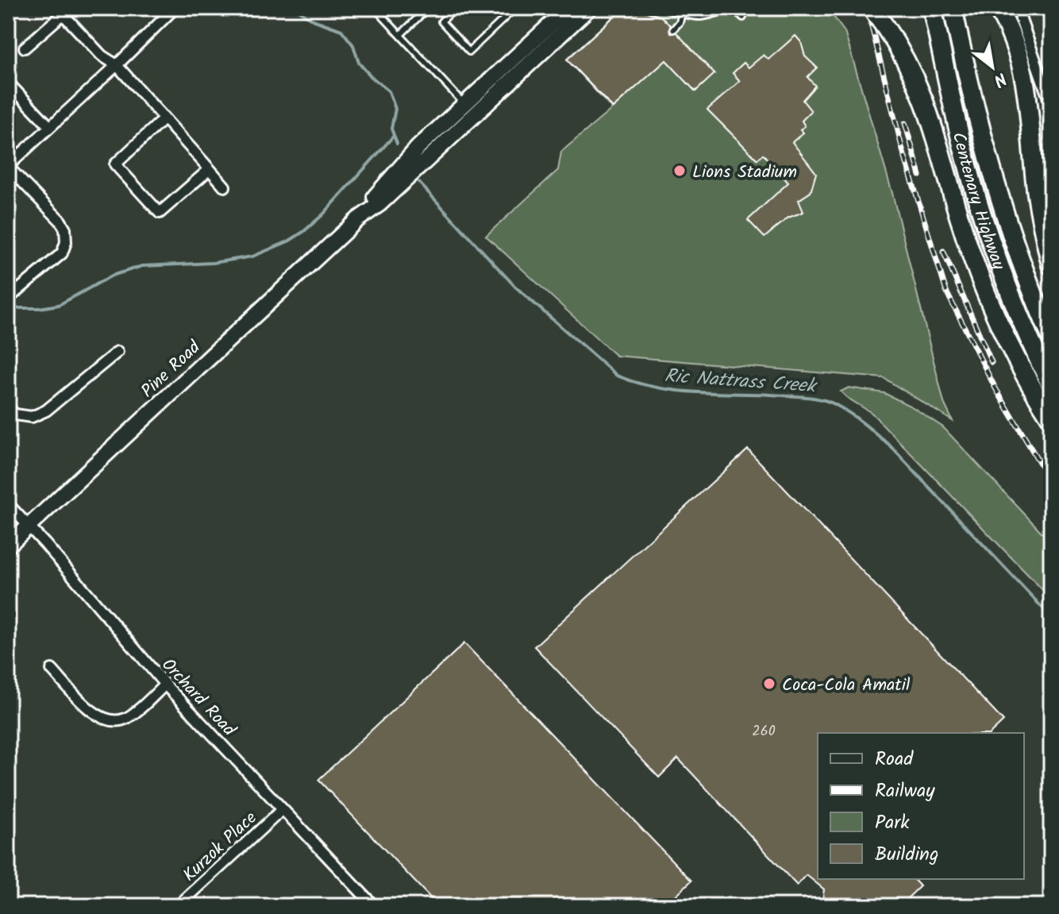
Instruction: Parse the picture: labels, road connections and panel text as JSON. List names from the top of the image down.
{
  "streets": {
    "highway": ["Centenary Highway"],
    "street": ["Pine Road", "Orchard Road", "Kurzok Place"]
  },
  "crossings": [
    ["Pine Road", "Orchard Road"],
    ["Orchard Road", "Kurzok Place"]
  ],
  "water": ["Ric Nattrass Creek"],
  "places": ["Lions Stadium", "Coca-Cola Amatil"],
  "house_numbers": ["260"],
  "legend": [
    "Road",
    "Railway",
    "Park",
    "Building"
  ],
  "north": "bottom right"
}
